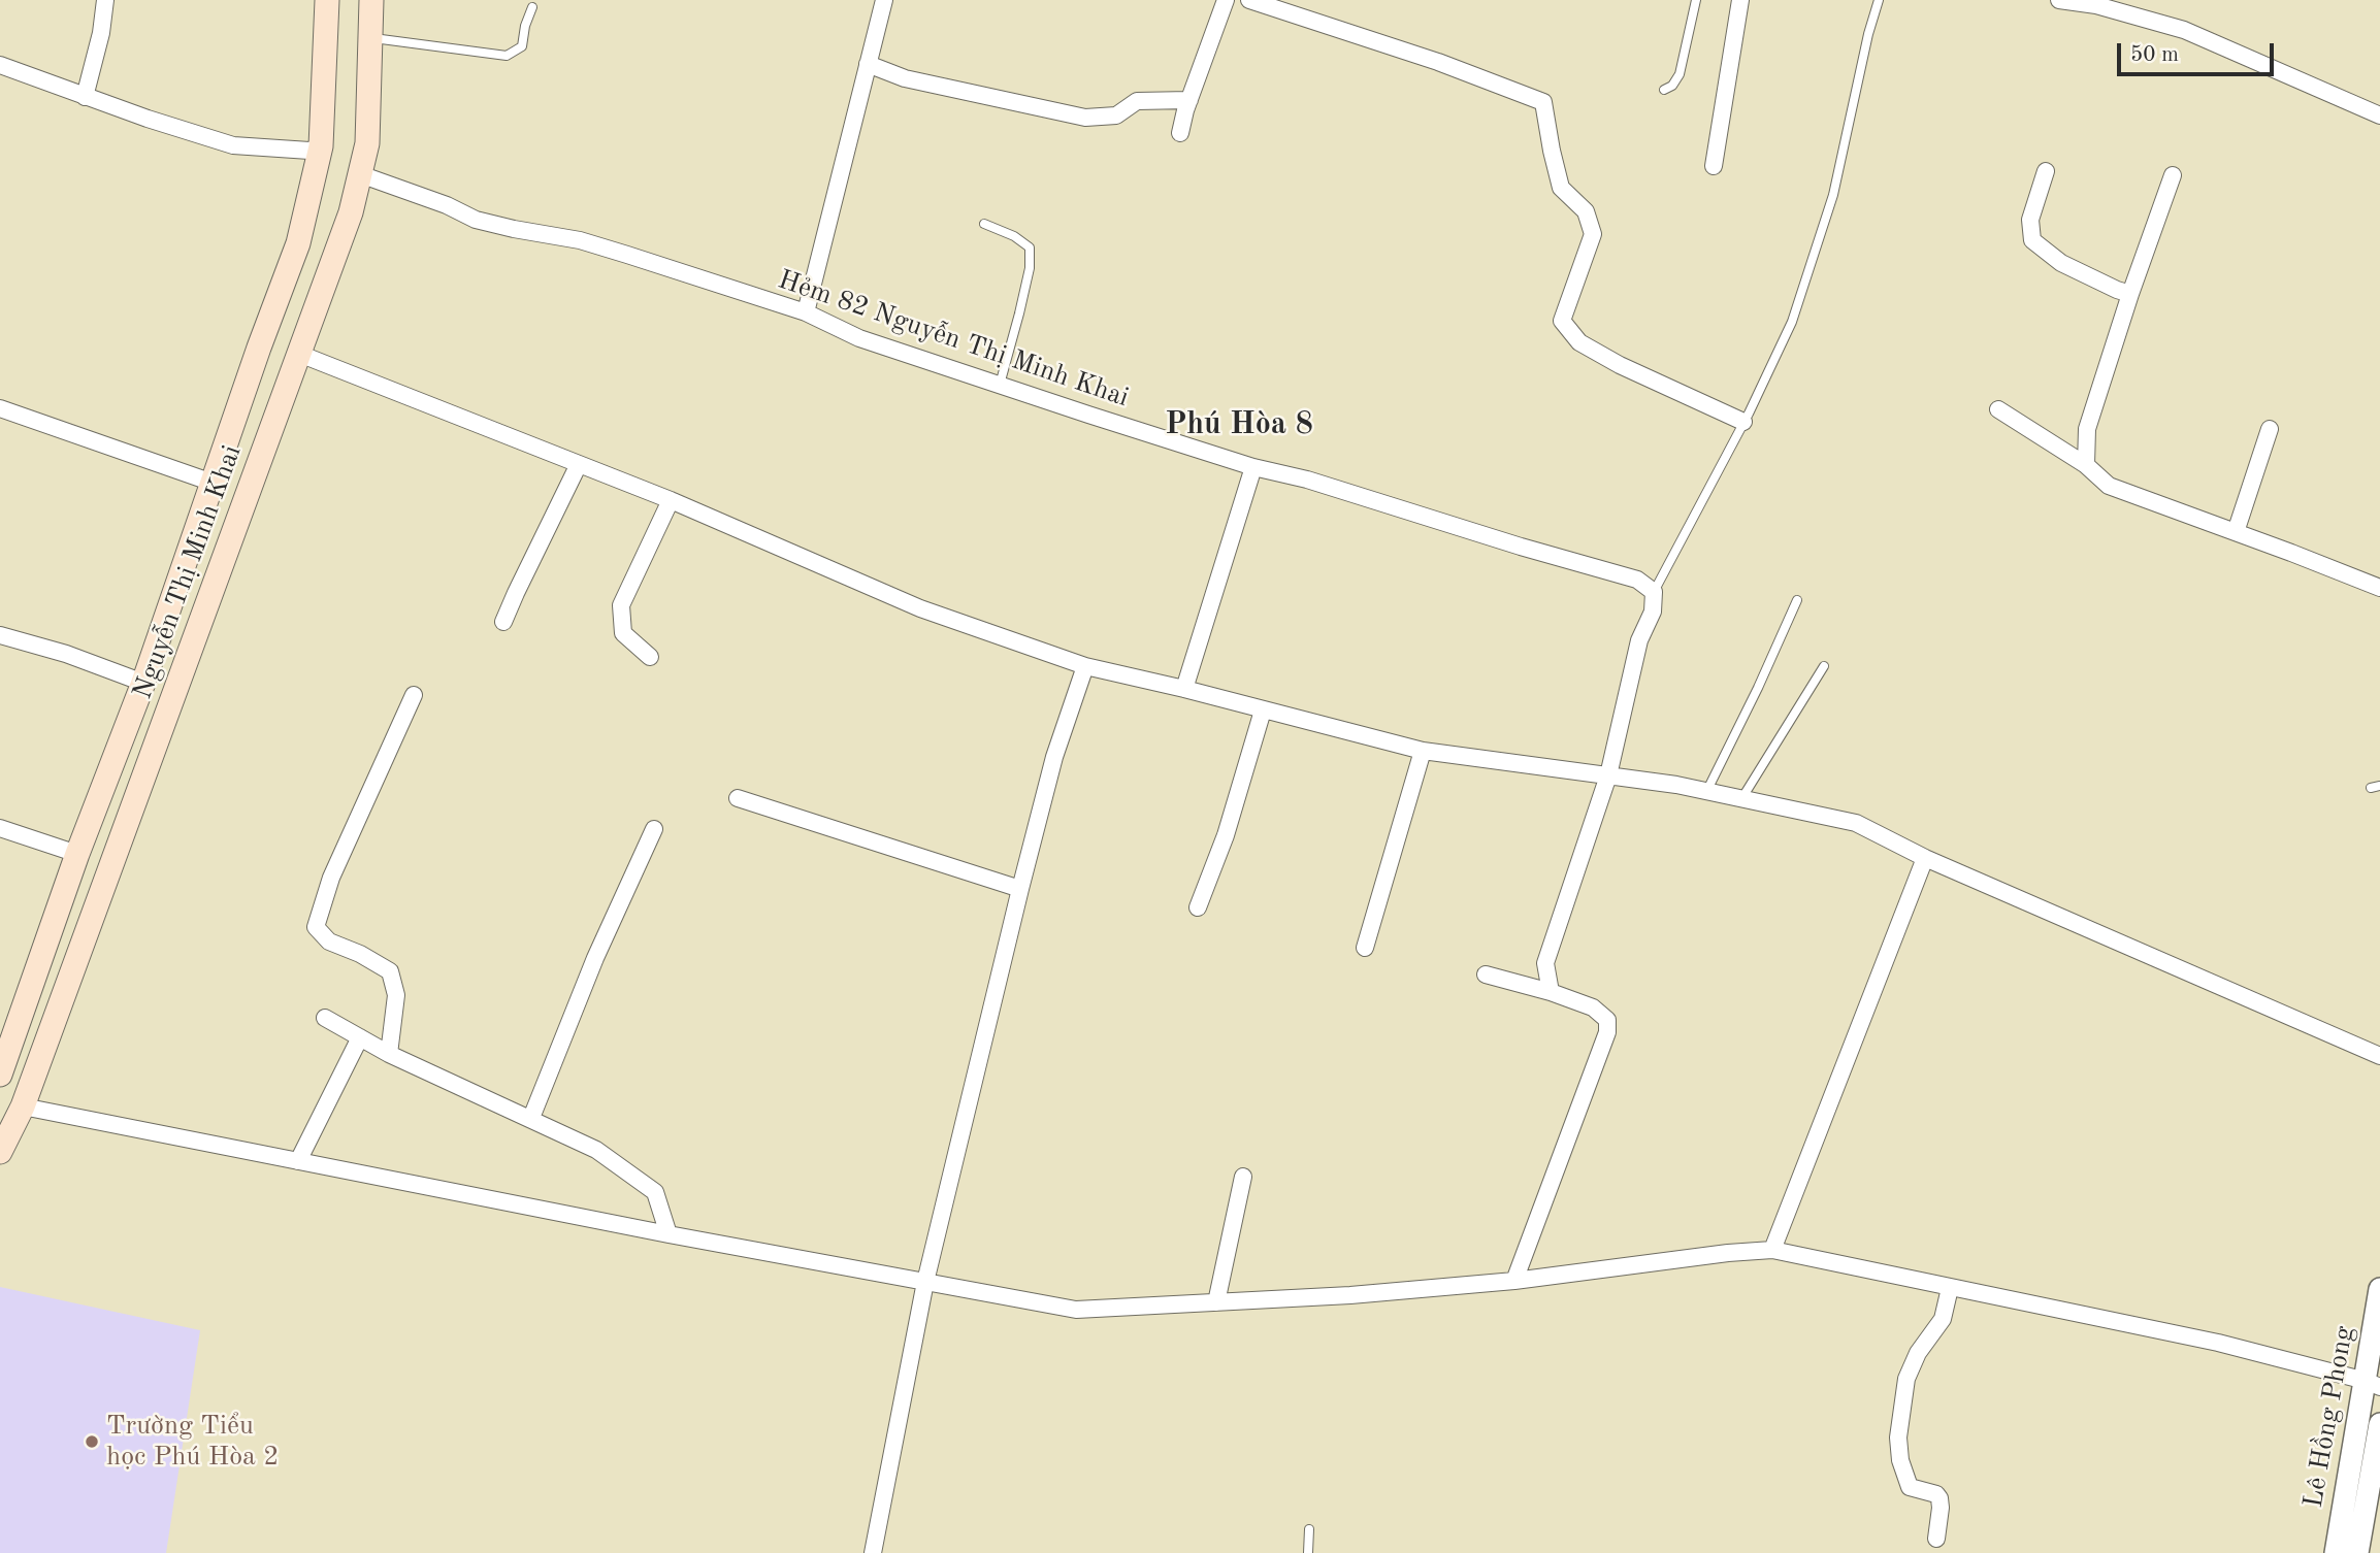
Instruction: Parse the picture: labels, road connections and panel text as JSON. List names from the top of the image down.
{
  "streets": {
    "main road": ["Nguyễn Thị Minh Khai"],
    "street": ["Hẻm 82 Nguyễn Thị Minh Khai", "Lê Hồng Phong"]
  },
  "crossings": [
    ["Hẻm 82 Nguyễn Thị Minh Khai", "Nguyễn Thị Minh Khai"]
  ],
  "districts": ["Phú Hòa 8"],
  "places": ["Trường Tiểu học Phú Hòa 2"],
  "scale_bar": "50 m"
}
